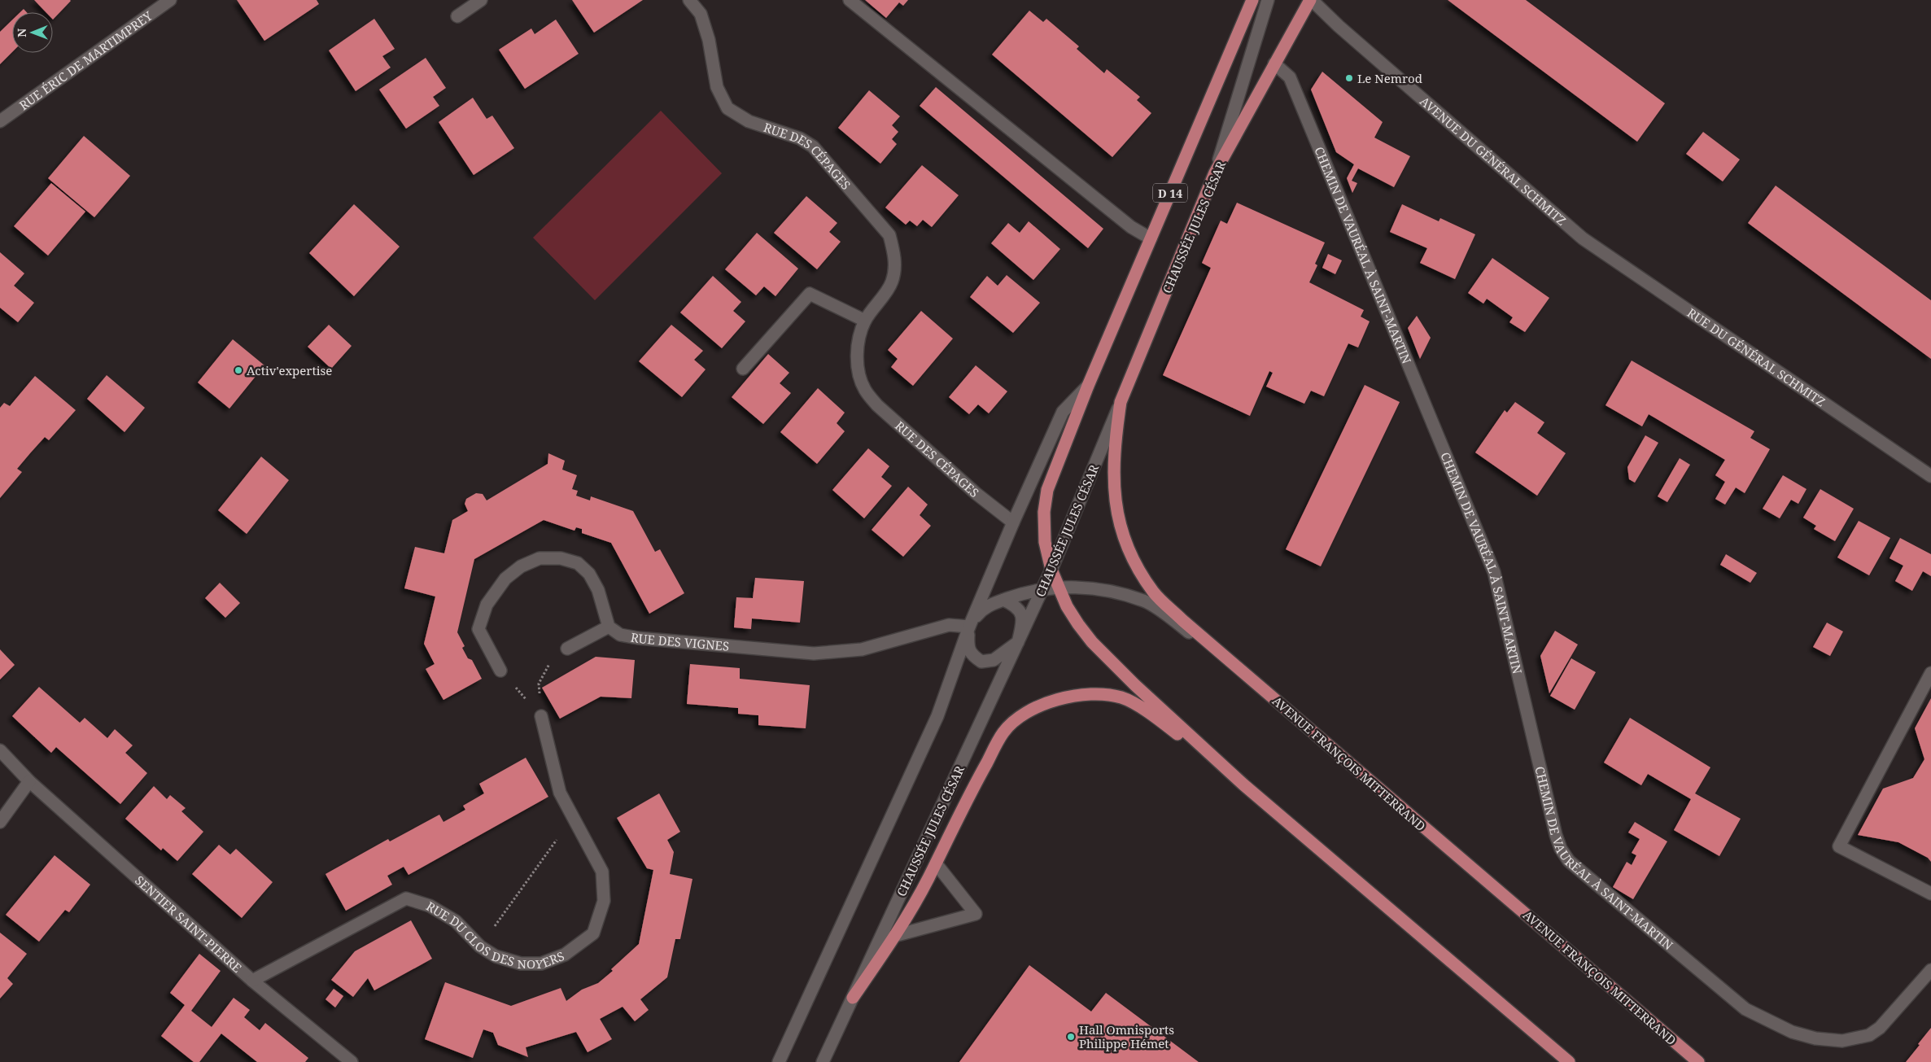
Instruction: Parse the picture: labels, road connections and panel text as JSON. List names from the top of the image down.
{
  "streets": {
    "main road": ["D 14", "CHAUSSÉE JULES CÉSAR", "AVENUE FRANÇOIS MITTERRAND"],
    "street": [
      "RUE ÉRIC DE MARTIMPREY",
      "RUE DES CÉPAGES",
      "AVENUE DU GÉNÉRAL SCHMITZ",
      "CHEMIN DE VAURÉAL À SAINT-MARTIN",
      "RUE DU GÉNÉRAL SCHMITZ",
      "RUE DES VIGNES",
      "SENTIER SAINT-PIERRE",
      "RUE DU CLOS DES NOYERS"
    ]
  },
  "crossings": [
    ["RUE DES CÉPAGES", "D 14"],
    ["AVENUE DU GÉNÉRAL SCHMITZ", "CHAUSSÉE JULES CÉSAR"],
    ["AVENUE DU GÉNÉRAL SCHMITZ", "RUE DU GÉNÉRAL SCHMITZ"],
    ["D 14", "CHAUSSÉE JULES CÉSAR"],
    ["D 14", "RUE DES VIGNES"],
    ["CHAUSSÉE JULES CÉSAR", "CHEMIN DE VAURÉAL À SAINT-MARTIN"],
    ["CHAUSSÉE JULES CÉSAR", "RUE DES VIGNES"],
    ["CHAUSSÉE JULES CÉSAR", "AVENUE FRANÇOIS MITTERRAND"],
    ["SENTIER SAINT-PIERRE", "RUE DU CLOS DES NOYERS"]
  ],
  "places": ["Le Nemrod", "Activ'expertise", "Hall Omnisports Philippe Hémet"],
  "north": "left"
}
